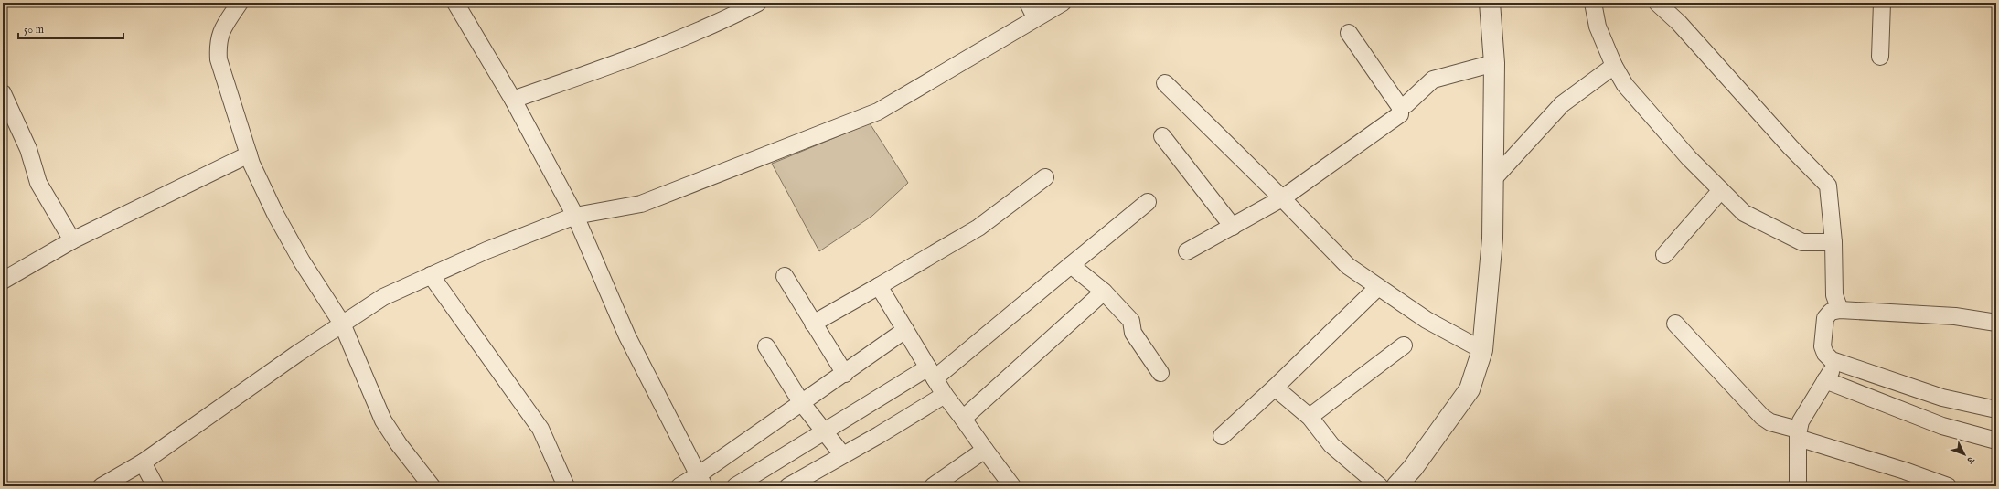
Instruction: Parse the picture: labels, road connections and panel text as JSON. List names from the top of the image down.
{
  "scale_bar": "50 m",
  "north": "bottom right"
}
